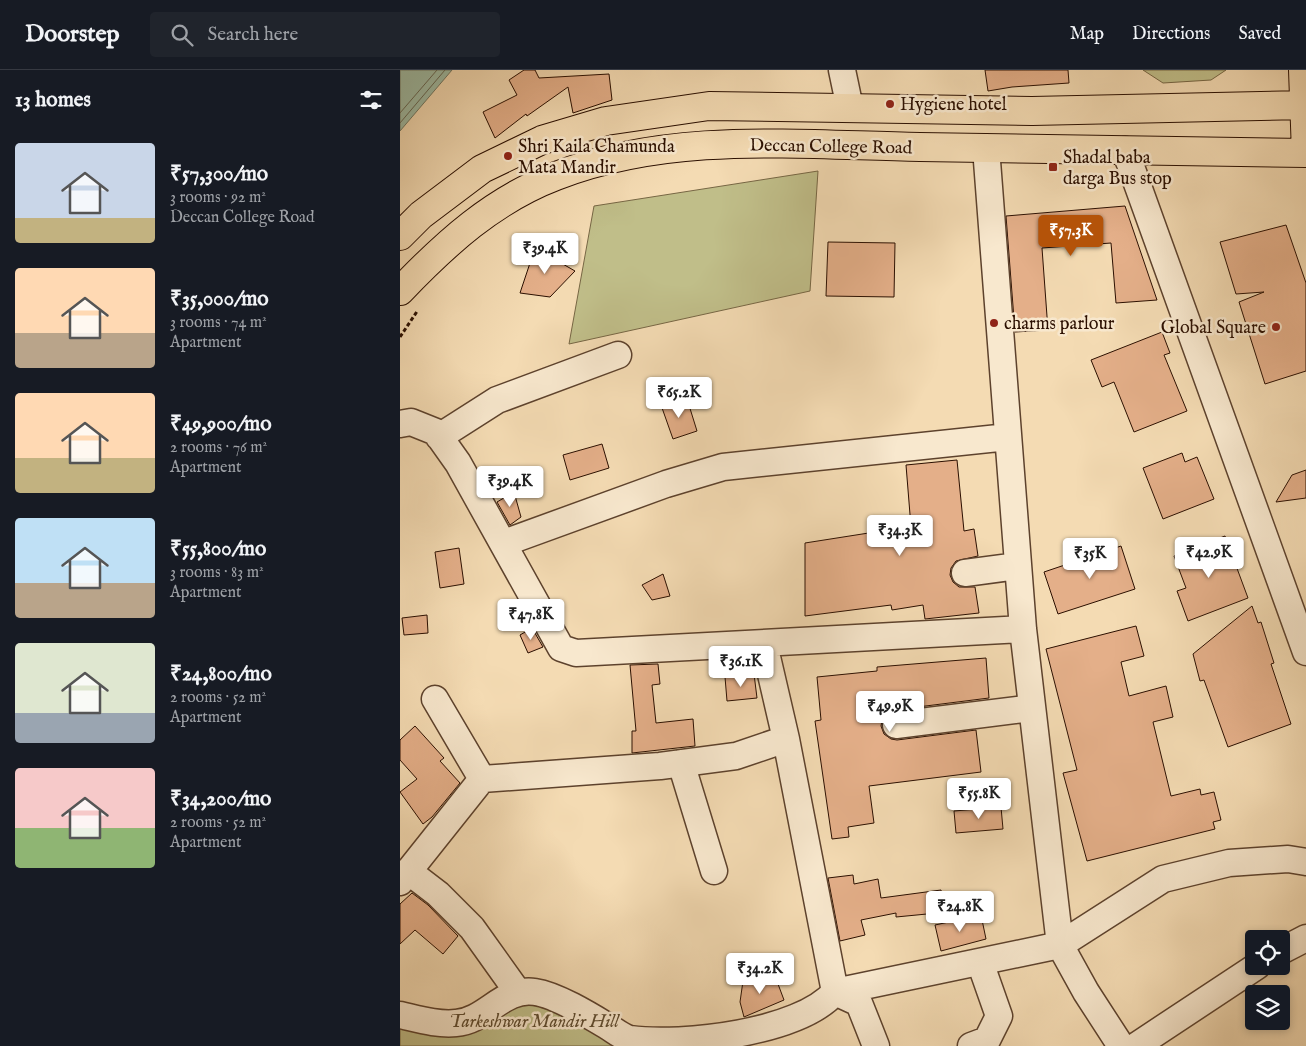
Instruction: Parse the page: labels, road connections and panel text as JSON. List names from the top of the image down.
{
  "streets": {
    "main road": ["Deccan College Road"]
  },
  "parks": ["Tarkeshwar Mandir Hill"],
  "places": {
    "other": [
      "Hygiene hotel",
      "Shri Kaila Chamunda Mata Mandir",
      "charms parlour",
      "Global Square"
    ],
    "transit": ["Shadal baba darga Bus stop"]
  },
  "page": {
    "header": "Doorstep",
    "search": "Search here",
    "nav": ["Map", "Directions", "Saved"],
    "heading": "13 homes",
    "list": [
      {
        "name": "₹57,300/mo",
        "note": "3 rooms · 92 m² · Deccan College Road"
      },
      {
        "name": "₹35,000/mo",
        "note": "3 rooms · 74 m² · Apartment"
      },
      {
        "name": "₹49,900/mo",
        "note": "2 rooms · 76 m² · Apartment"
      },
      {
        "name": "₹55,800/mo",
        "note": "3 rooms · 83 m² · Apartment"
      },
      {
        "name": "₹24,800/mo",
        "note": "2 rooms · 52 m² · Apartment"
      },
      {
        "name": "₹34,200/mo",
        "note": "2 rooms · 52 m² · Apartment"
      }
    ],
    "price": [
      "₹57.3K",
      "₹39.4K",
      "₹65.2K",
      "₹39.4K",
      "₹34.3K",
      "₹42.9K",
      "₹35K",
      "₹47.8K",
      "₹36.1K",
      "₹49.9K",
      "₹55.8K",
      "₹24.8K",
      "₹34.2K"
    ]
  }
}
